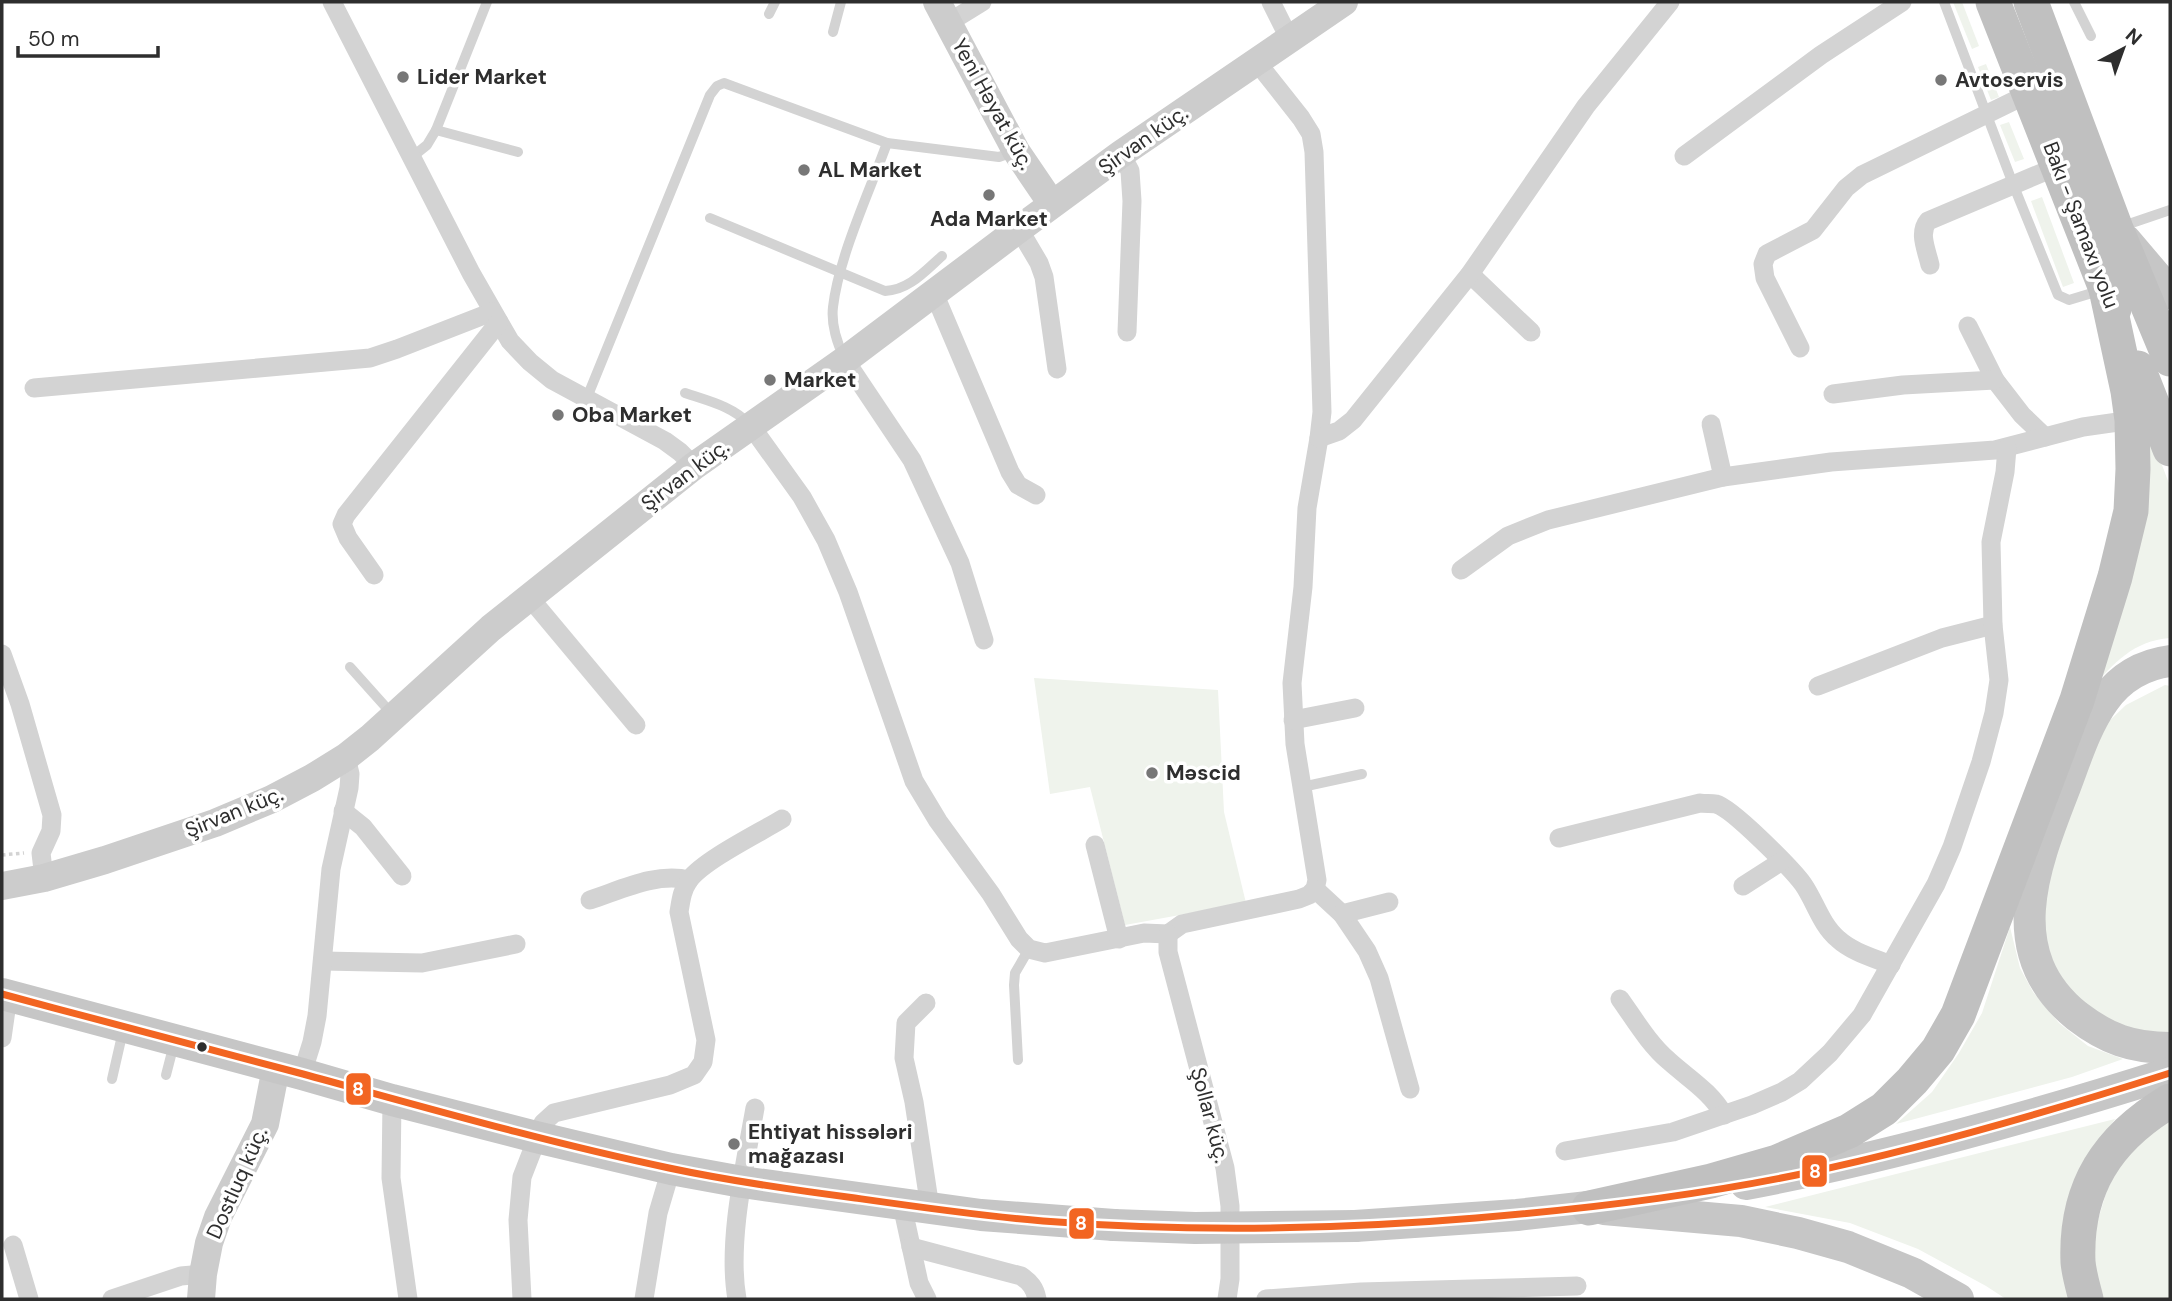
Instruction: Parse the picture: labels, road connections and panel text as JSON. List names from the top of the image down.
{
  "streets": {
    "highway": ["Bakı - Şamaxı yolu"],
    "street": [
      "Yeni Həyat küç.",
      "Şirvan küç.",
      "Şollar küç.",
      "Dostluq küç."
    ]
  },
  "crossings": [
    ["Yeni Həyat küç.", "Şirvan küç."]
  ],
  "places": [
    "Lider Market",
    "Avtoservis",
    "AL Market",
    "Ada Market",
    "Market",
    "Oba Market",
    "Məscid",
    "Ehtiyat hissələri mağazası"
  ],
  "lines": ["transit line 8"],
  "scale_bar": "50 m",
  "north": "top right"
}
